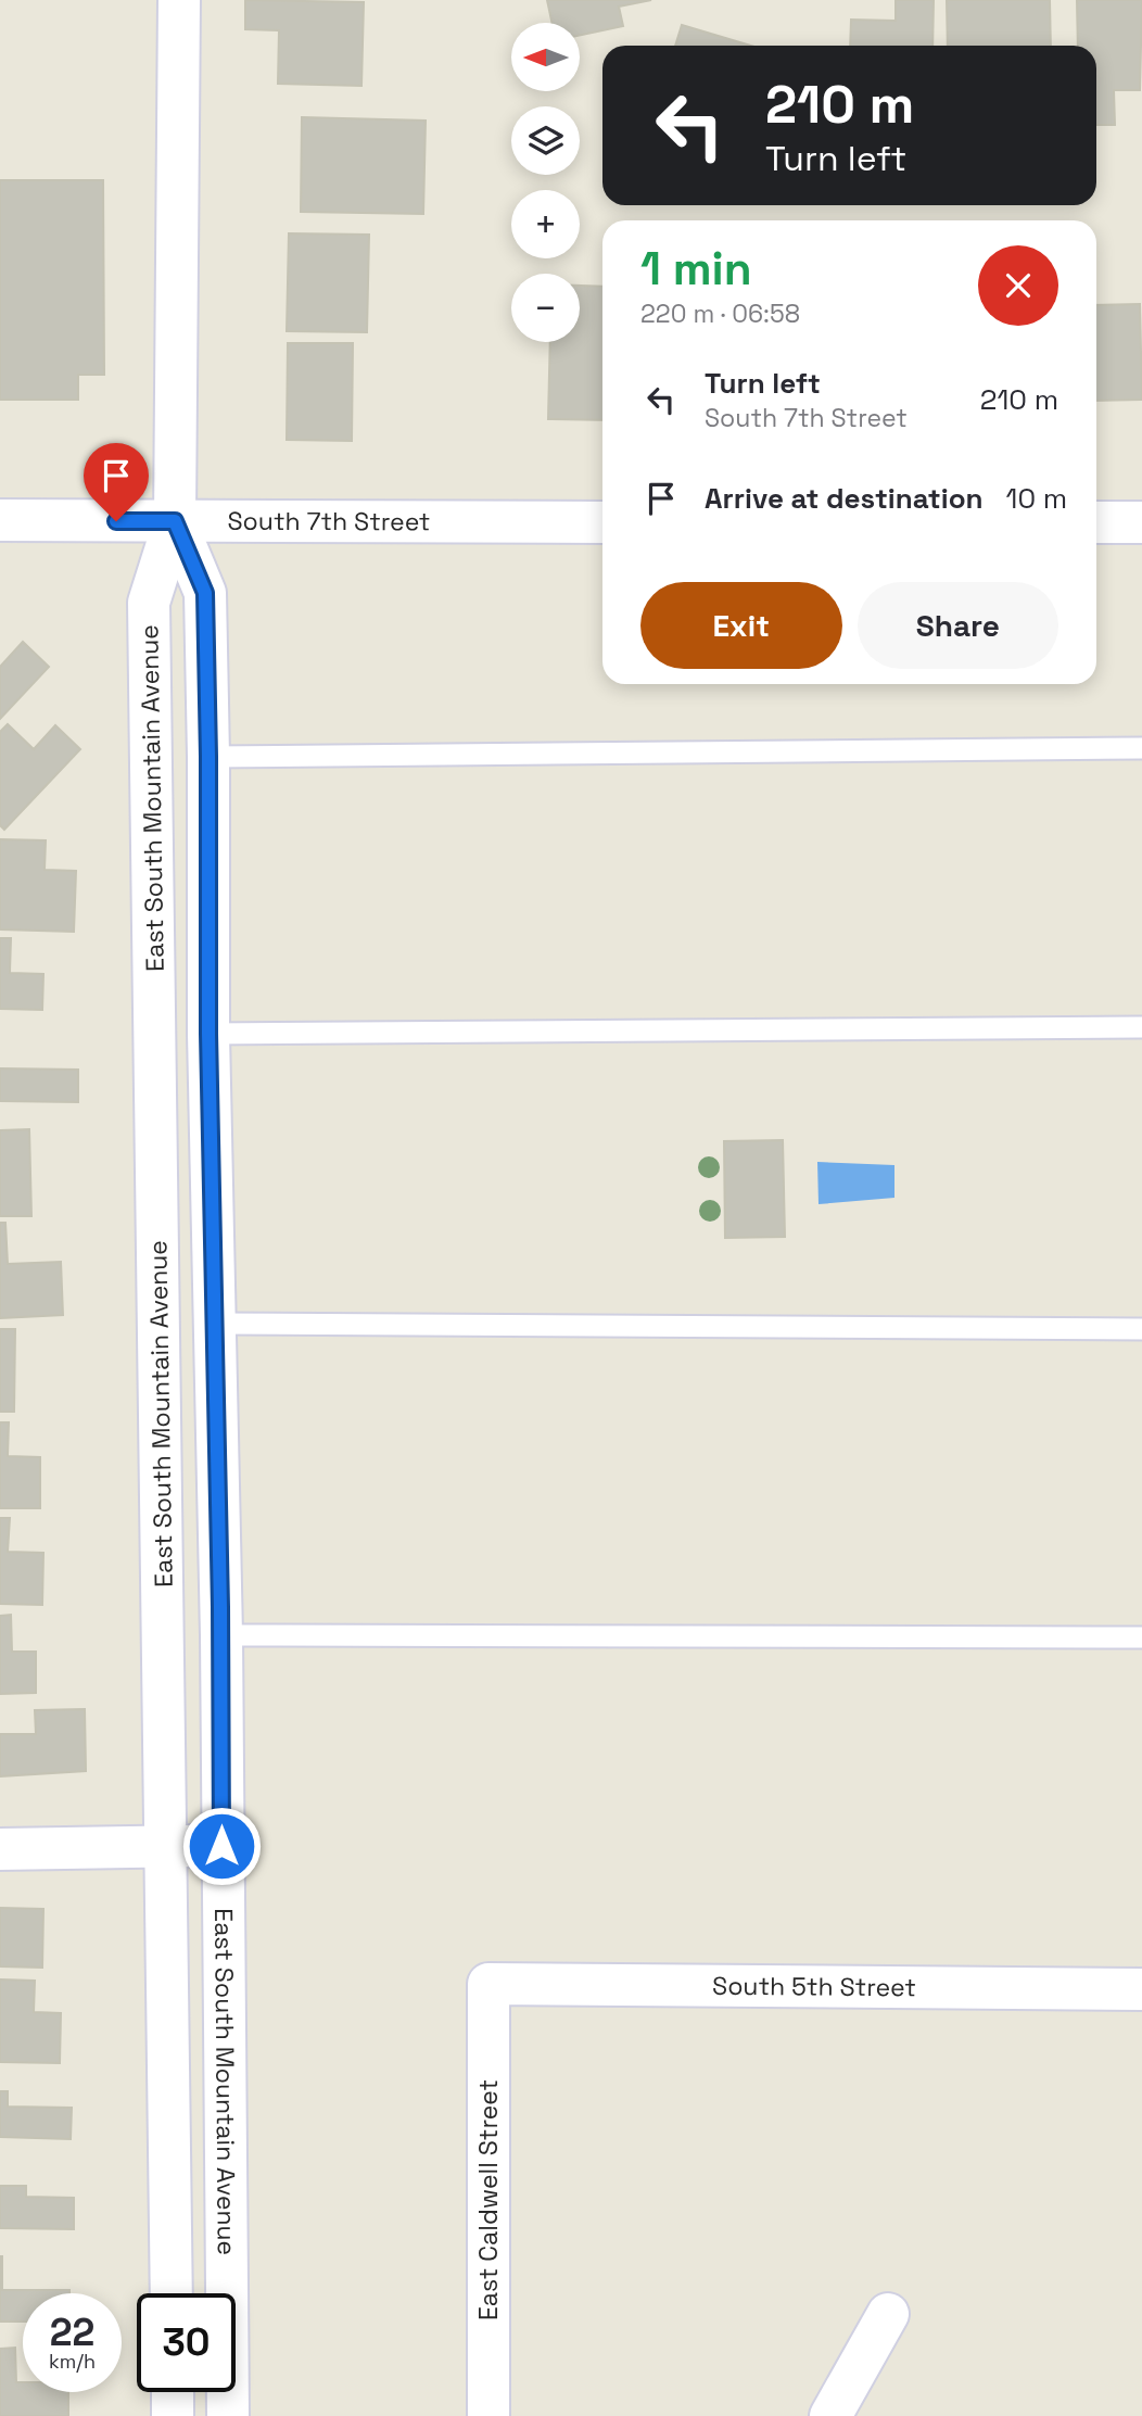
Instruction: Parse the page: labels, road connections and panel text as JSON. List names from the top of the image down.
{
  "streets": {
    "street": [
      "South 7th Street",
      "East South Mountain Avenue",
      "South 5th Street",
      "East Caldwell Street"
    ]
  },
  "crossings": [
    ["South 7th Street", "East South Mountain Avenue"],
    ["South 5th Street", "East Caldwell Street"]
  ],
  "north": "left",
  "page": {
    "map_buttons": ["+", "−"],
    "turn": ["210 m", "Turn left"],
    "heading": ["1 min", "220 m · 06:58"],
    "list": [
      {
        "name": "Turn left",
        "note": "South 7th Street",
        "value": "210 m"
      },
      {
        "name": "Arrive at destination",
        "value": "10 m"
      }
    ],
    "buttons": ["Exit", "Share"],
    "speed": "22 km/h",
    "limit": "30"
  }
}
